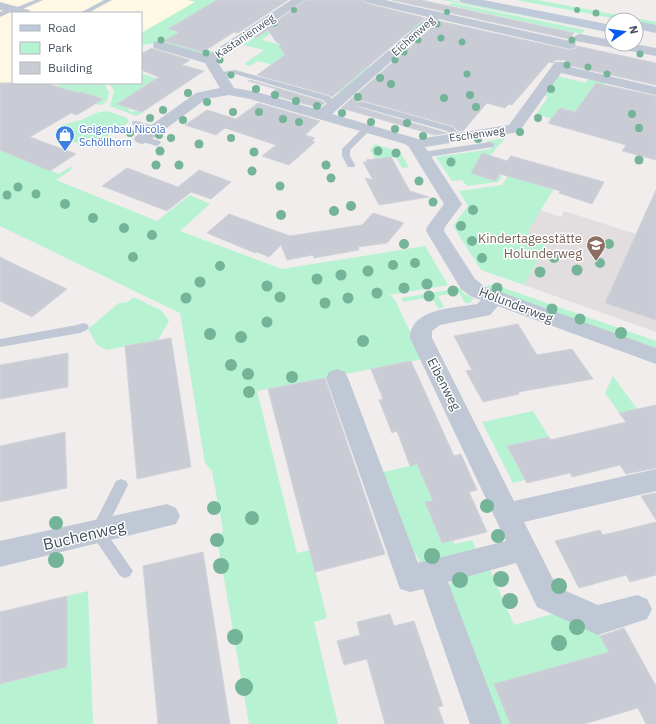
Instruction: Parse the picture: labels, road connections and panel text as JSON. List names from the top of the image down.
{
  "streets": {
    "street": [
      "Kastanienweg",
      "Eichenweg",
      "Eschenweg",
      "Holunderweg",
      "Eibenweg",
      "Buchenweg"
    ]
  },
  "crossings": [
    ["Eschenweg", "Holunderweg"],
    ["Holunderweg", "Eibenweg"]
  ],
  "places": {
    "shop": ["Geigenbau Nicola Schöllhorn"],
    "school or university": ["Kindertagesstätte Holunderweg"]
  },
  "legend": ["Road", "Park", "Building"],
  "north": "right"
}
